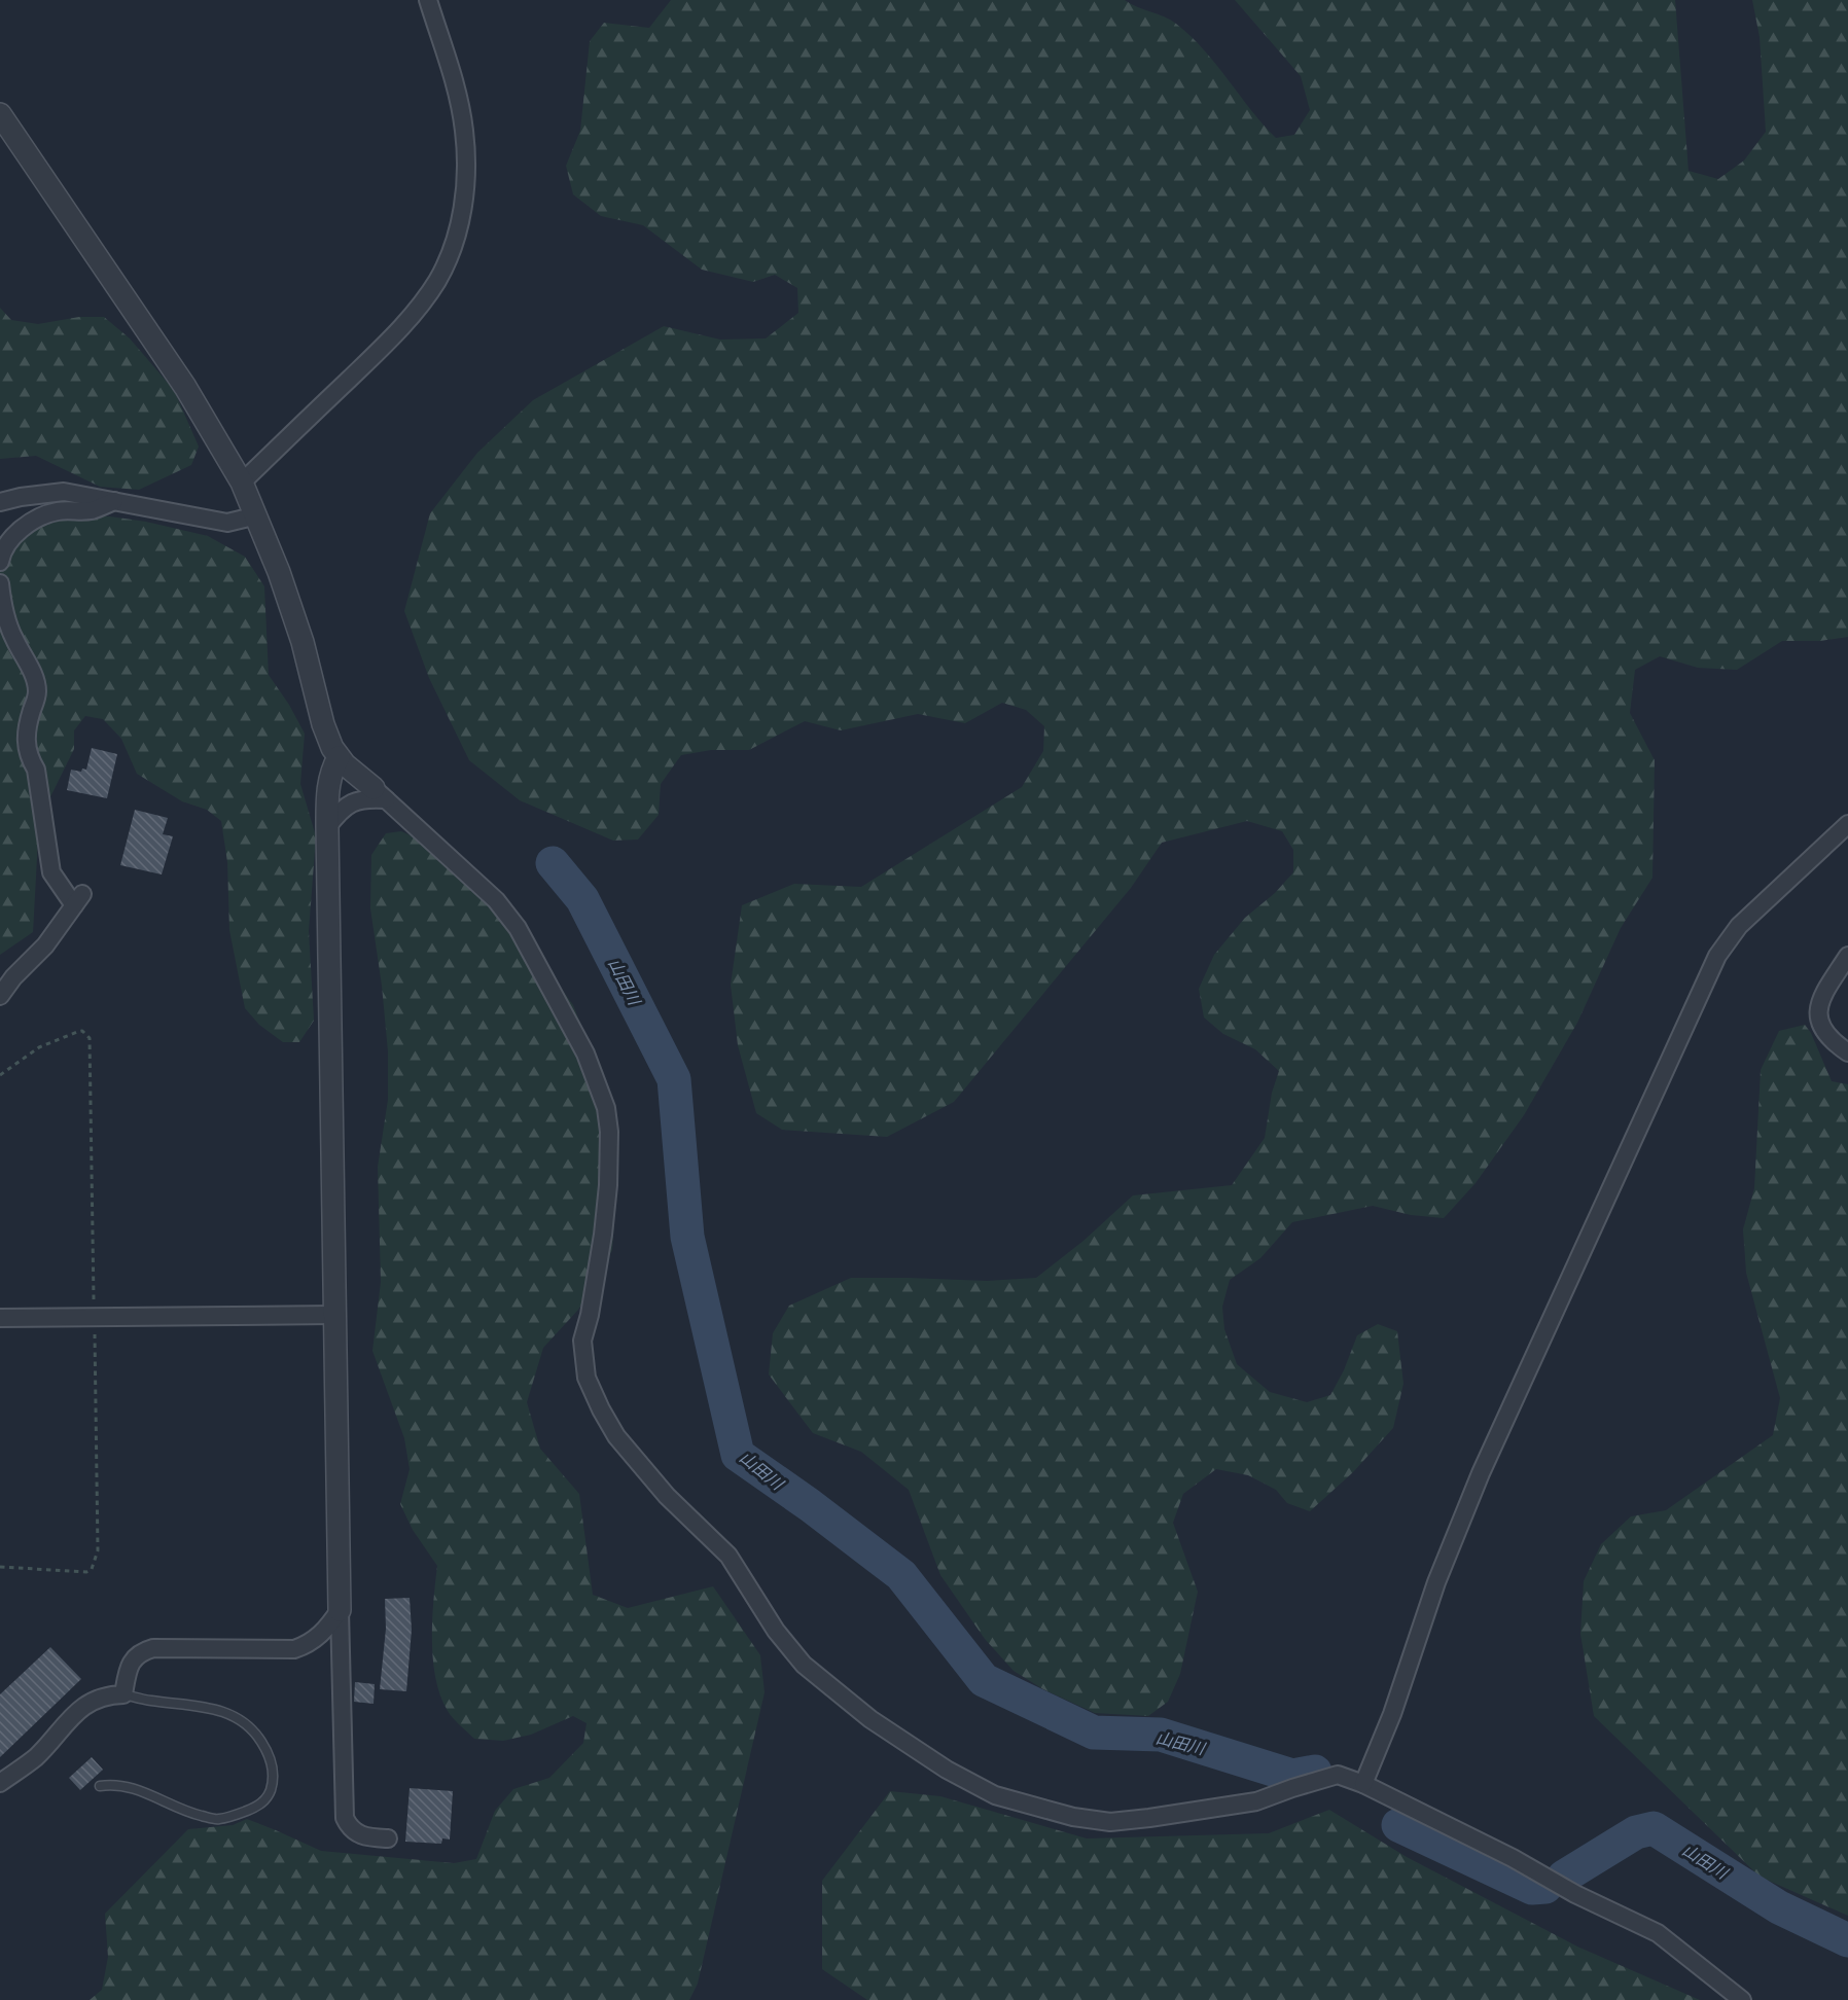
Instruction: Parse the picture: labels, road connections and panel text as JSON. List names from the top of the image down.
{
  "water": ["山田川"]
}
